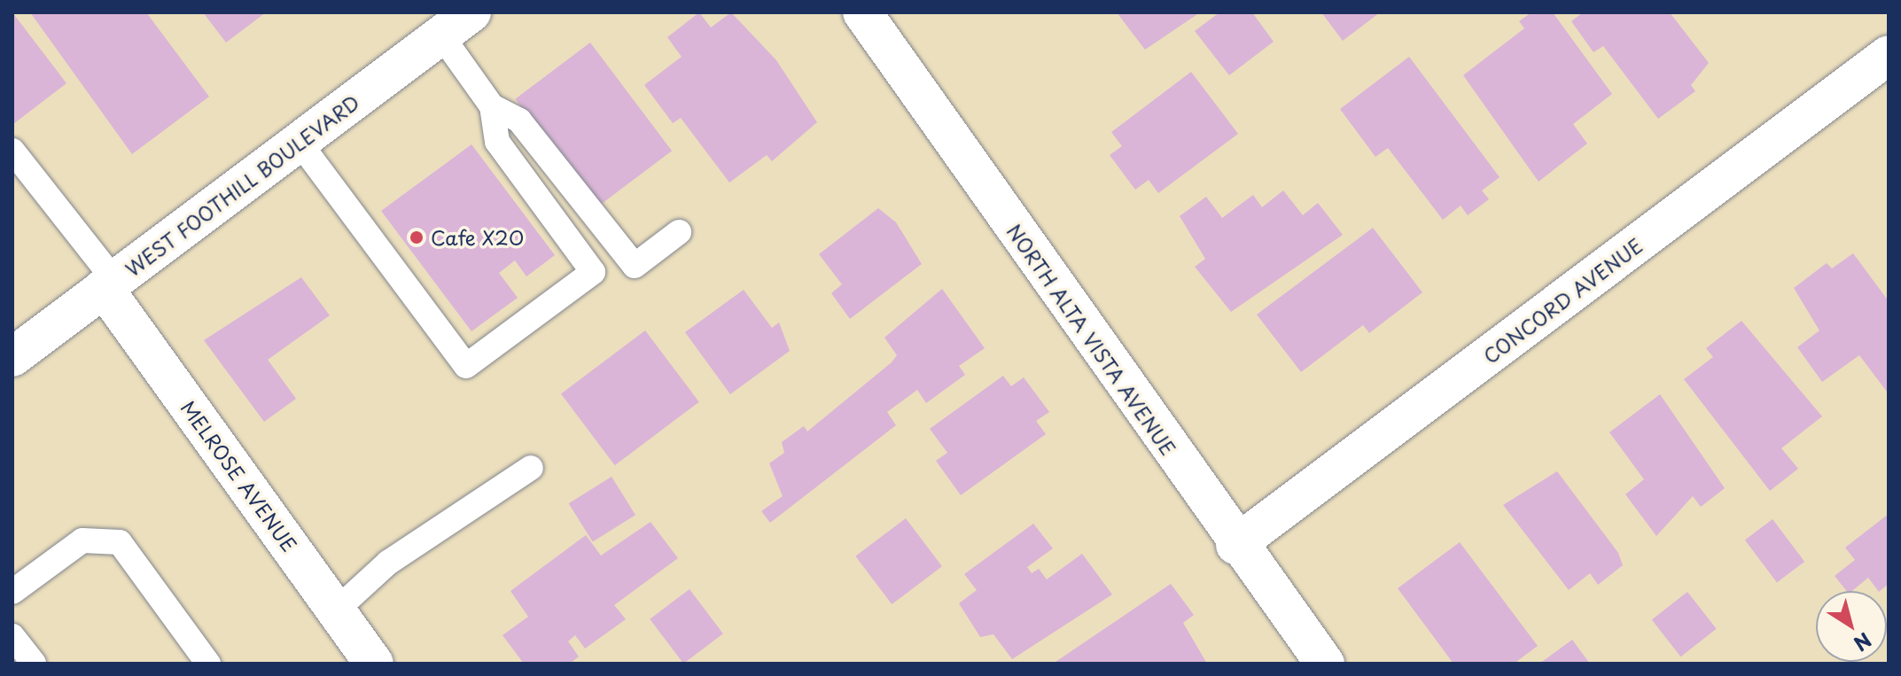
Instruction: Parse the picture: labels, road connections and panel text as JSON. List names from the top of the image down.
{
  "streets": {
    "street": [
      "WEST FOOTHILL BOULEVARD",
      "CONCORD AVENUE",
      "NORTH ALTA VISTA AVENUE",
      "MELROSE AVENUE"
    ]
  },
  "crossings": [
    ["WEST FOOTHILL BOULEVARD", "MELROSE AVENUE"],
    ["CONCORD AVENUE", "NORTH ALTA VISTA AVENUE"]
  ],
  "places": ["Cafe X2O"],
  "north": "bottom right"
}
